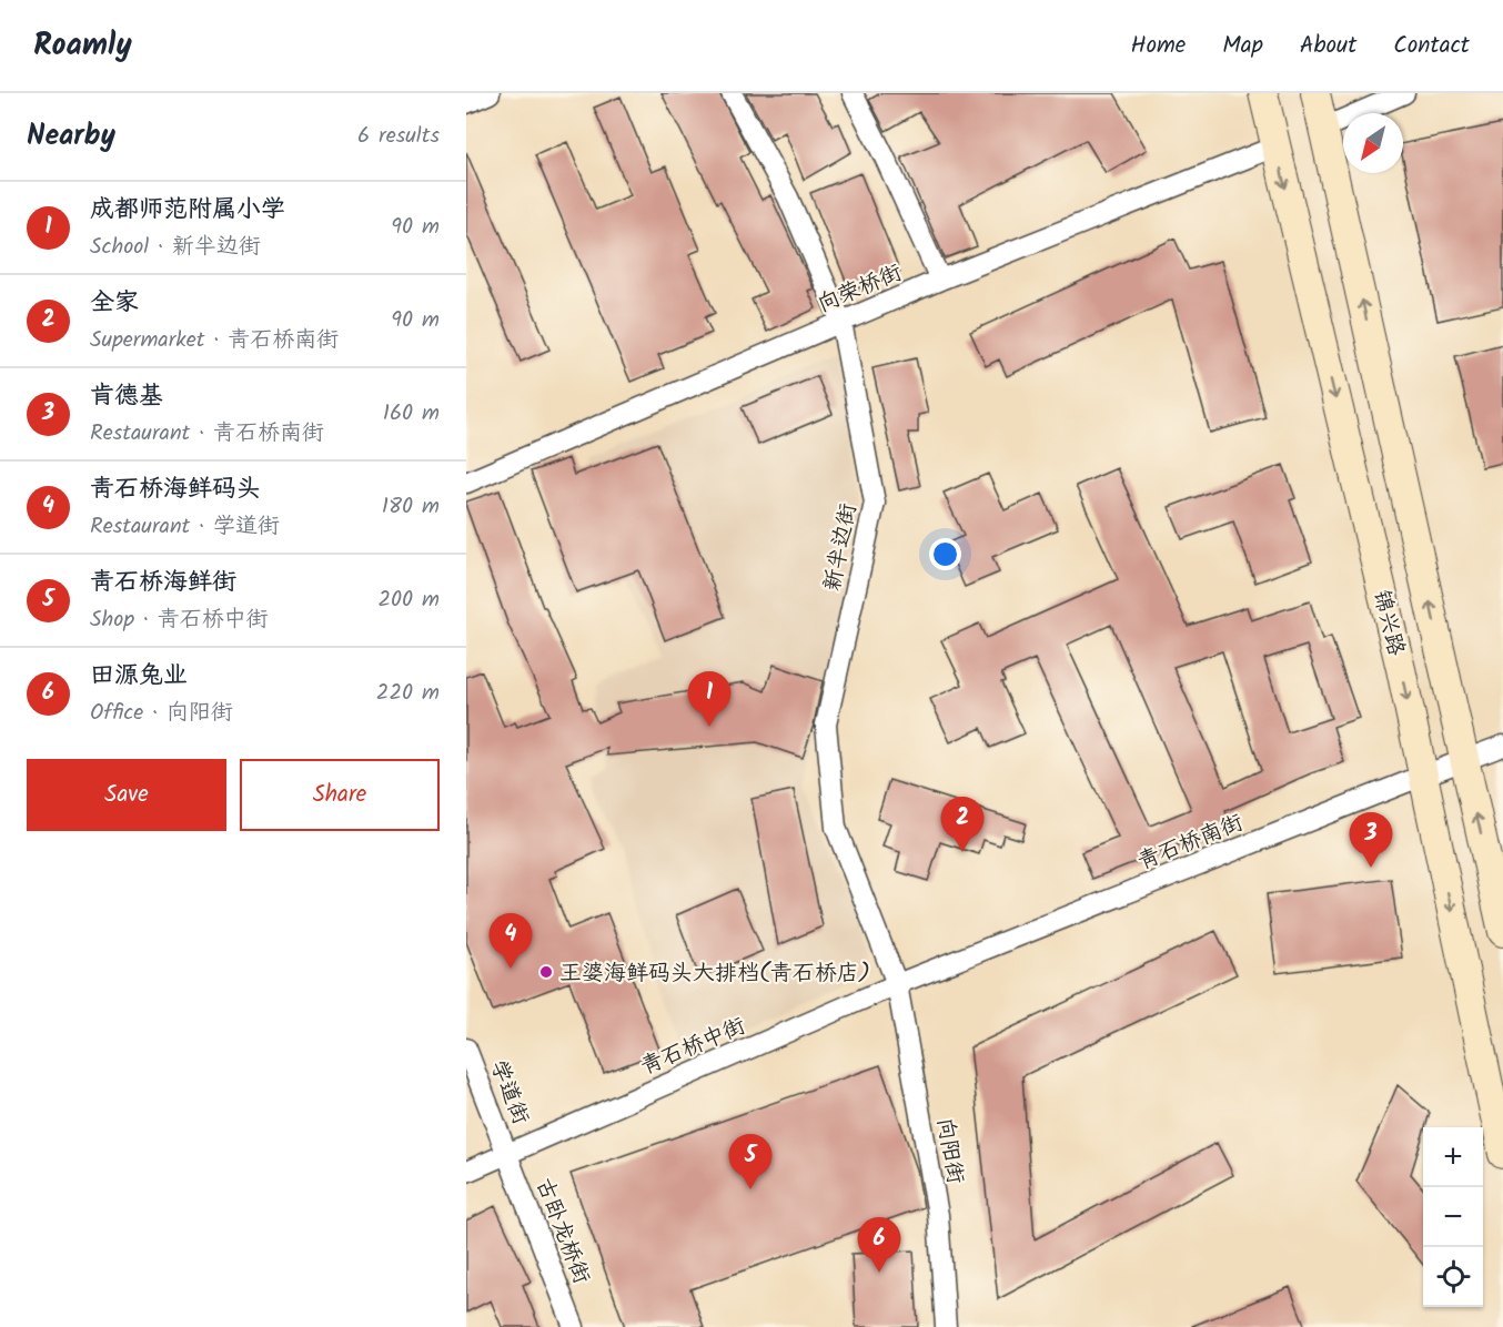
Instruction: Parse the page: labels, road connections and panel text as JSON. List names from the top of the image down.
{
  "streets": {
    "main road": ["锦兴路"],
    "street": [
      "向荣桥街",
      "新半边街",
      "青石桥南街",
      "青石桥中街",
      "学道街",
      "向阳街",
      "古卧龙桥街"
    ]
  },
  "crossings": [
    ["向荣桥街", "新半边街"],
    ["向荣桥街", "锦兴路"],
    ["新半边街", "青石桥南街"],
    ["新半边街", "青石桥中街"],
    ["新半边街", "向阳街"],
    ["锦兴路", "青石桥南街"],
    ["青石桥南街", "青石桥中街"],
    ["青石桥南街", "向阳街"],
    ["青石桥中街", "学道街"],
    ["青石桥中街", "向阳街"],
    ["青石桥中街", "古卧龙桥街"],
    ["学道街", "古卧龙桥街"]
  ],
  "places": ["王婆海鲜码头大排档(青石桥店)"],
  "north": "bottom left",
  "page": {
    "header": "Roamly",
    "nav": [
      "Home",
      "Map",
      "About",
      "Contact"
    ],
    "heading": ["Nearby", "6 results"],
    "list": [
      {
        "mark": "1",
        "name": "成都师范附属小学",
        "note": "School · 新半边街",
        "value": "90 m"
      },
      {
        "mark": "2",
        "name": "全家",
        "note": "Supermarket · 青石桥南街",
        "value": "90 m"
      },
      {
        "mark": "3",
        "name": "肯德基",
        "note": "Restaurant · 青石桥南街",
        "value": "160 m"
      },
      {
        "mark": "4",
        "name": "青石桥海鲜码头",
        "note": "Restaurant · 学道街",
        "value": "180 m"
      },
      {
        "mark": "5",
        "name": "青石桥海鲜街",
        "note": "Shop · 青石桥中街",
        "value": "200 m"
      },
      {
        "mark": "6",
        "name": "田源兔业",
        "note": "Office · 向阳街",
        "value": "220 m"
      }
    ],
    "pins": [
      "1",
      "2",
      "3",
      "4",
      "5",
      "6"
    ],
    "buttons": ["Save", "Share"],
    "map_buttons": ["+", "−"]
  }
}
